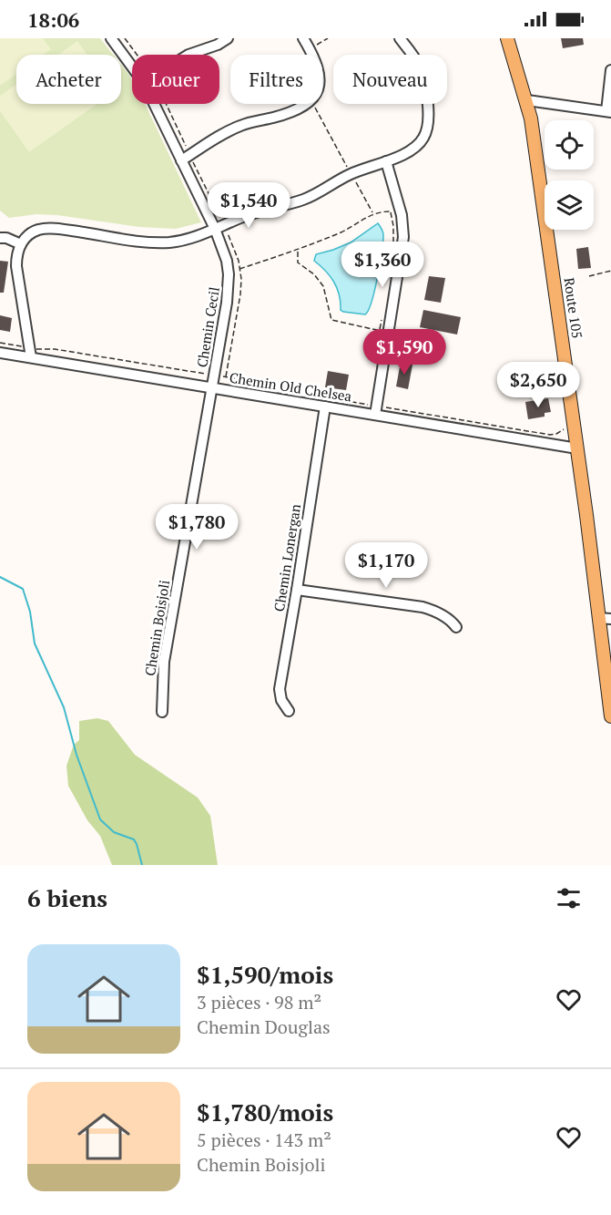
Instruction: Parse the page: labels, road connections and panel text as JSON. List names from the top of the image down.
{
  "streets": {
    "main road": ["Route 105"],
    "street": [
      "Chemin Cecil",
      "Chemin Old Chelsea",
      "Chemin Lonergan",
      "Chemin Boisjoli"
    ]
  },
  "crossings": [
    ["Route 105", "Chemin Old Chelsea"],
    ["Chemin Cecil", "Chemin Old Chelsea"],
    ["Chemin Cecil", "Chemin Boisjoli"],
    ["Chemin Old Chelsea", "Chemin Lonergan"],
    ["Chemin Old Chelsea", "Chemin Boisjoli"]
  ],
  "page": {
    "status": "18:06",
    "chip": [
      "Acheter",
      "Louer",
      "Filtres",
      "Nouveau"
    ],
    "price": [
      "$1,540",
      "$1,360",
      "$1,590",
      "$2,650",
      "$1,780",
      "$1,170"
    ],
    "heading": "6 biens",
    "list": [
      {
        "name": "$1,590/mois",
        "note": "3 pièces · 98 m² · Chemin Douglas"
      },
      {
        "name": "$1,780/mois",
        "note": "5 pièces · 143 m² · Chemin Boisjoli"
      }
    ]
  }
}
